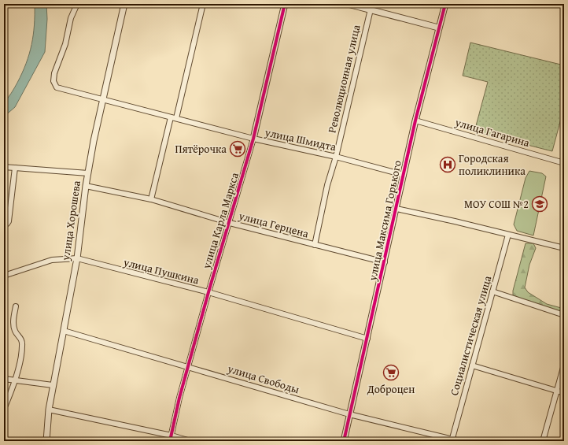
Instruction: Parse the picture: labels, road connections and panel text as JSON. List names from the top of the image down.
{
  "streets": {
    "street": [
      "Революционная улица",
      "улица Гагарина",
      "улица Шмидта",
      "улица Хорошева",
      "улица Карла Маркса",
      "улица Максима Горького",
      "улица Герцена",
      "улица Пушкина",
      "Социалистическая улица",
      "улица Свободы"
    ]
  },
  "crossings": [
    ["Революционная улица", "улица Шмидта"],
    ["Революционная улица", "улица Герцена"],
    ["улица Гагарина", "улица Максима Горького"],
    ["улица Шмидта", "улица Хорошева"],
    ["улица Шмидта", "улица Карла Маркса"],
    ["улица Шмидта", "улица Максима Горького"],
    ["улица Хорошева", "улица Герцена"],
    ["улица Хорошева", "улица Пушкина"],
    ["улица Хорошева", "улица Свободы"],
    ["улица Карла Маркса", "улица Герцена"],
    ["улица Карла Маркса", "улица Пушкина"],
    ["улица Карла Маркса", "улица Свободы"],
    ["улица Максима Горького", "улица Герцена"],
    ["улица Максима Горького", "улица Пушкина"],
    ["улица Максима Горького", "улица Свободы"],
    ["Социалистическая улица", "улица Свободы"]
  ],
  "places": {
    "supermarket": ["Пятёрочка", "Доброцен"],
    "hospital": ["Городская поликлиника"],
    "school or university": ["МОУ СОШ №2"]
  }
}
